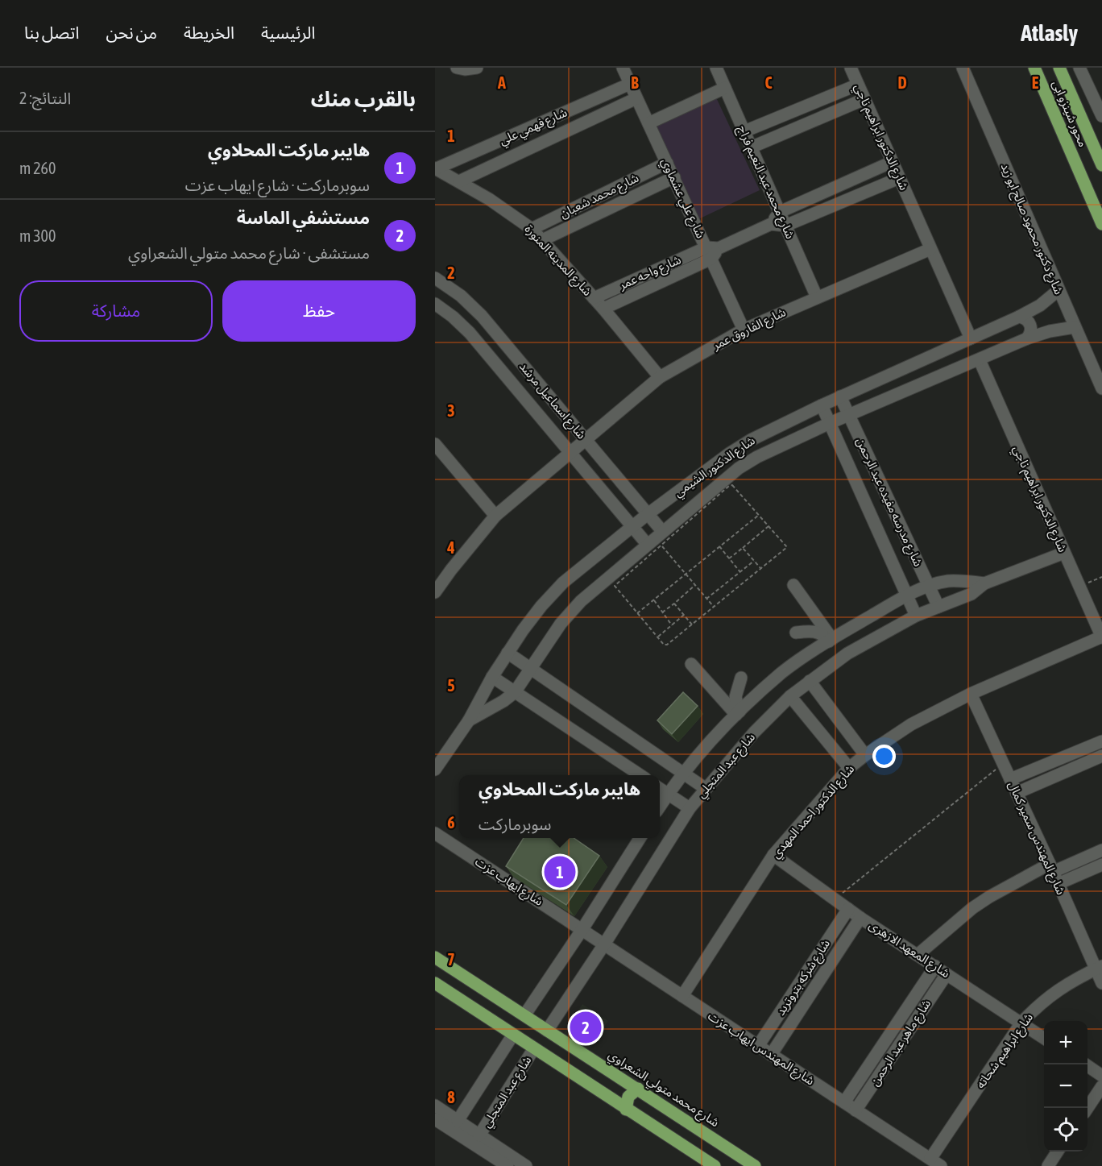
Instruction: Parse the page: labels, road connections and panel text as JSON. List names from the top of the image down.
{
  "streets": {
    "main road": ["محور شينزو ابى", "شارع محمد متولي الشعراوي"],
    "street": [
      "شارع فهمي علي",
      "شارع الدكتور ابراهيم ناجي",
      "شارع محمد عبد النعيم فراج",
      "شارع محمد شعبان",
      "شارع علي عشماوي",
      "شارع دكتور محمود صالح ابو زيد",
      "شارع المدينه المنورة",
      "شارع واحه عمر",
      "شارع الفاروق عمر",
      "شارع اسماعيل مرشد",
      "شارع الدكتور الشيمي",
      "شارع مدرسه مفيده عبد الرحمن",
      "شارع عبد المتجلي",
      "شارع الدكتور احمد المهدي",
      "شارع المهندس سمير كمال",
      "شارع ايهاب عزت",
      "شارع المعهد الازهرى",
      "شارع شركه بتروتريد",
      "شارع ماهر عبد الرحمن",
      "شارع المهندس ايهاب عزت",
      "شارع ابراهيم شحاته"
    ]
  },
  "crossings": [
    ["شارع فهمي علي", "شارع علي عشماوي"],
    ["شارع فهمي علي", "شارع المدينه المنورة"],
    ["شارع الدكتور ابراهيم ناجي", "شارع الفاروق عمر"],
    ["شارع الدكتور ابراهيم ناجي", "شارع الدكتور الشيمي"],
    ["شارع الدكتور ابراهيم ناجي", "شارع عبد المتجلي"],
    ["شارع الدكتور ابراهيم ناجي", "شارع الدكتور احمد المهدي"],
    ["شارع محمد عبد النعيم فراج", "شارع الفاروق عمر"],
    ["شارع محمد شعبان", "شارع علي عشماوي"],
    ["شارع محمد شعبان", "شارع المدينه المنورة"],
    ["شارع علي عشماوي", "شارع واحه عمر"],
    ["شارع علي عشماوي", "شارع الفاروق عمر"],
    ["شارع دكتور محمود صالح ابو زيد", "شارع الدكتور الشيمي"],
    ["شارع المدينه المنورة", "شارع واحه عمر"],
    ["شارع المدينه المنورة", "شارع الفاروق عمر"],
    ["شارع الفاروق عمر", "شارع اسماعيل مرشد"],
    ["شارع اسماعيل مرشد", "شارع الدكتور الشيمي"],
    ["شارع الدكتور الشيمي", "شارع مدرسه مفيده عبد الرحمن"],
    ["شارع مدرسه مفيده عبد الرحمن", "شارع عبد المتجلي"],
    ["شارع عبد المتجلي", "شارع المهندس ايهاب عزت"],
    ["شارع عبد المتجلي", "شارع محمد متولي الشعراوي"],
    ["شارع الدكتور احمد المهدي", "شارع المهندس سمير كمال"],
    ["شارع الدكتور احمد المهدي", "شارع المعهد الازهرى"],
    ["شارع الدكتور احمد المهدي", "شارع المهندس ايهاب عزت"],
    ["شارع المهندس سمير كمال", "شارع ابراهيم شحاته"],
    ["شارع ايهاب عزت", "شارع المهندس ايهاب عزت"],
    ["شارع المعهد الازهرى", "شارع شركه بتروتريد"],
    ["شارع المعهد الازهرى", "شارع ماهر عبد الرحمن"],
    ["شارع المعهد الازهرى", "شارع ابراهيم شحاته"],
    ["شارع شركه بتروتريد", "شارع المهندس ايهاب عزت"],
    ["شارع ماهر عبد الرحمن", "شارع المهندس ايهاب عزت"],
    ["شارع المهندس ايهاب عزت", "شارع ابراهيم شحاته"]
  ],
  "page": {
    "header": "Atlasly",
    "nav": [
      "الرئيسية",
      "الخريطة",
      "من نحن",
      "اتصل بنا"
    ],
    "heading": ["بالقرب منك", "النتائج: 2"],
    "list": [
      {
        "mark": "1",
        "name": "هايبر ماركت المحلاوي",
        "note": "سوبرماركت · شارع ايهاب عزت",
        "value": "260 m"
      },
      {
        "mark": "2",
        "name": "مستشفي الماسة",
        "note": "مستشفى · شارع محمد متولي الشعراوي",
        "value": "300 m"
      }
    ],
    "buttons": ["حفظ", "مشاركة"],
    "popup": ["هايبر ماركت المحلاوي", "سوبرماركت"],
    "pins": ["1", "2"],
    "map_buttons": ["+", "−"]
  },
  "grid": {
    "columns": [
      "A",
      "B",
      "C",
      "D",
      "E"
    ],
    "rows": [
      "1",
      "2",
      "3",
      "4",
      "5",
      "6",
      "7",
      "8"
    ]
  }
}
